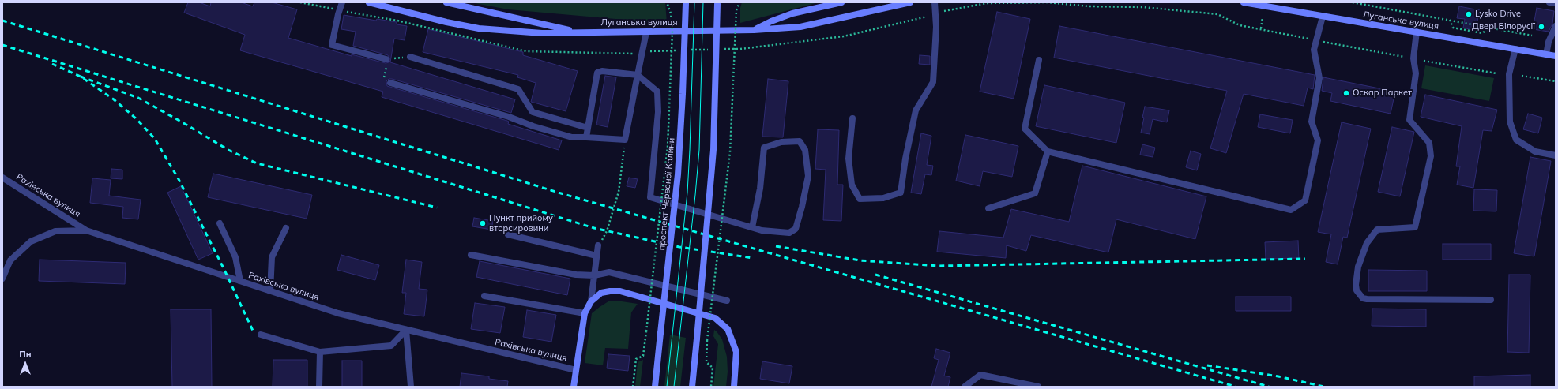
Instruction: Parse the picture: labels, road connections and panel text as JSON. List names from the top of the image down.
{
  "streets": {
    "main road": ["Луганська вулиця", "проспект Червоної Калини"],
    "street": ["Рахівська вулиця"]
  },
  "places": [
    "Lysko Drive",
    "Двері Білорусії",
    "Оскар Паркет",
    "Пункт прийому вторсировини"
  ],
  "north": "top"
}
